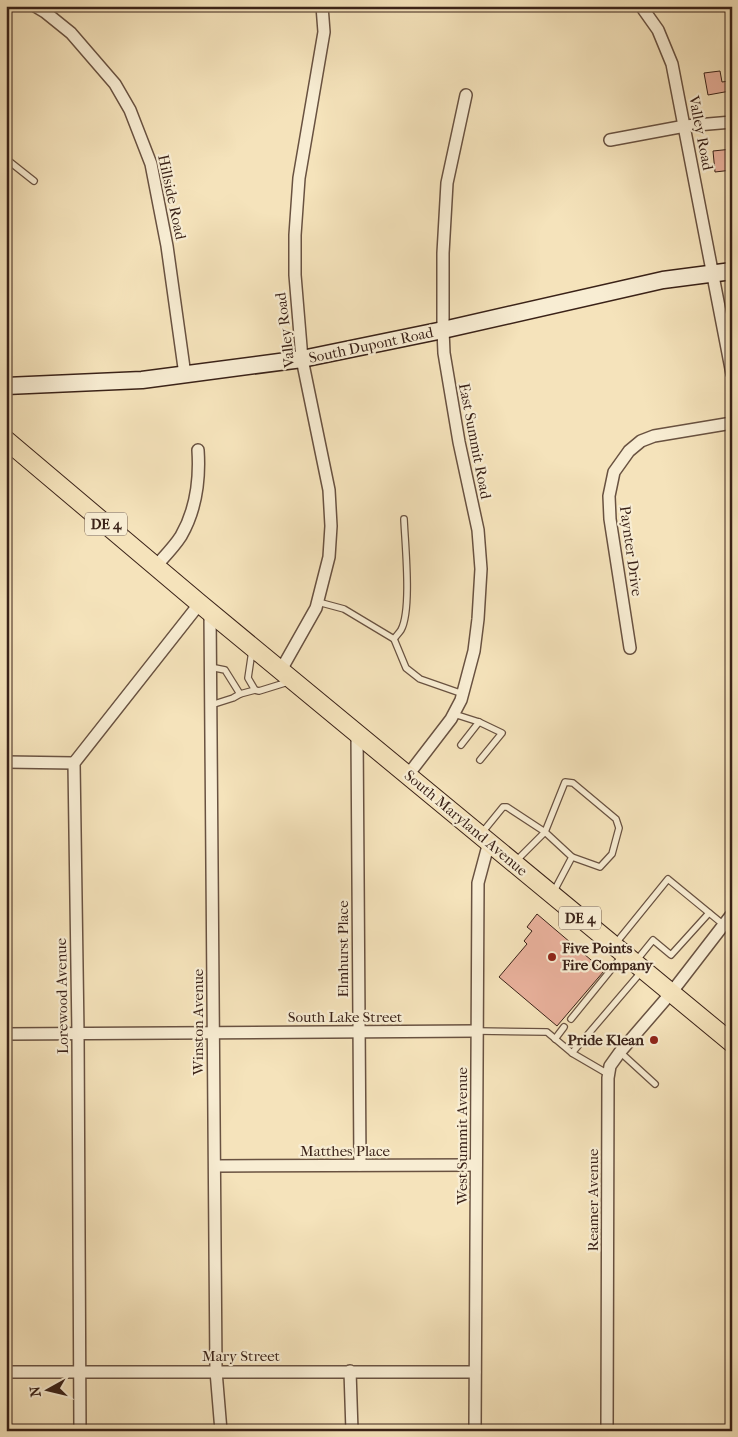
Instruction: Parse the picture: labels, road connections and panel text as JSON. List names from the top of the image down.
{
  "streets": {
    "main road": ["DE 4", "South Maryland Avenue"],
    "street": [
      "Valley Road",
      "Hillside Road",
      "South Dupont Road",
      "East Summit Road",
      "Paynter Drive",
      "Elmhurst Place",
      "Lorewood Avenue",
      "South Lake Street",
      "Winston Avenue",
      "West Summit Avenue",
      "Matthes Place",
      "Reamer Avenue",
      "Mary Street"
    ]
  },
  "crossings": [
    ["Valley Road", "South Dupont Road"],
    ["Valley Road", "South Maryland Avenue"],
    ["Hillside Road", "South Dupont Road"],
    ["South Dupont Road", "East Summit Road"],
    ["East Summit Road", "South Maryland Avenue"],
    ["DE 4", "South Maryland Avenue"],
    ["DE 4", "Winston Avenue"],
    ["South Maryland Avenue", "Elmhurst Place"],
    ["South Maryland Avenue", "Winston Avenue"],
    ["South Maryland Avenue", "West Summit Avenue"],
    ["South Maryland Avenue", "Reamer Avenue"],
    ["Elmhurst Place", "South Lake Street"],
    ["Elmhurst Place", "Matthes Place"],
    ["Lorewood Avenue", "South Lake Street"],
    ["Lorewood Avenue", "Mary Street"],
    ["South Lake Street", "Winston Avenue"],
    ["South Lake Street", "West Summit Avenue"],
    ["Winston Avenue", "Matthes Place"],
    ["Winston Avenue", "Mary Street"],
    ["West Summit Avenue", "Matthes Place"],
    ["West Summit Avenue", "Mary Street"]
  ],
  "places": ["Five Points Fire Company", "Pride Klean"],
  "north": "left"
}
